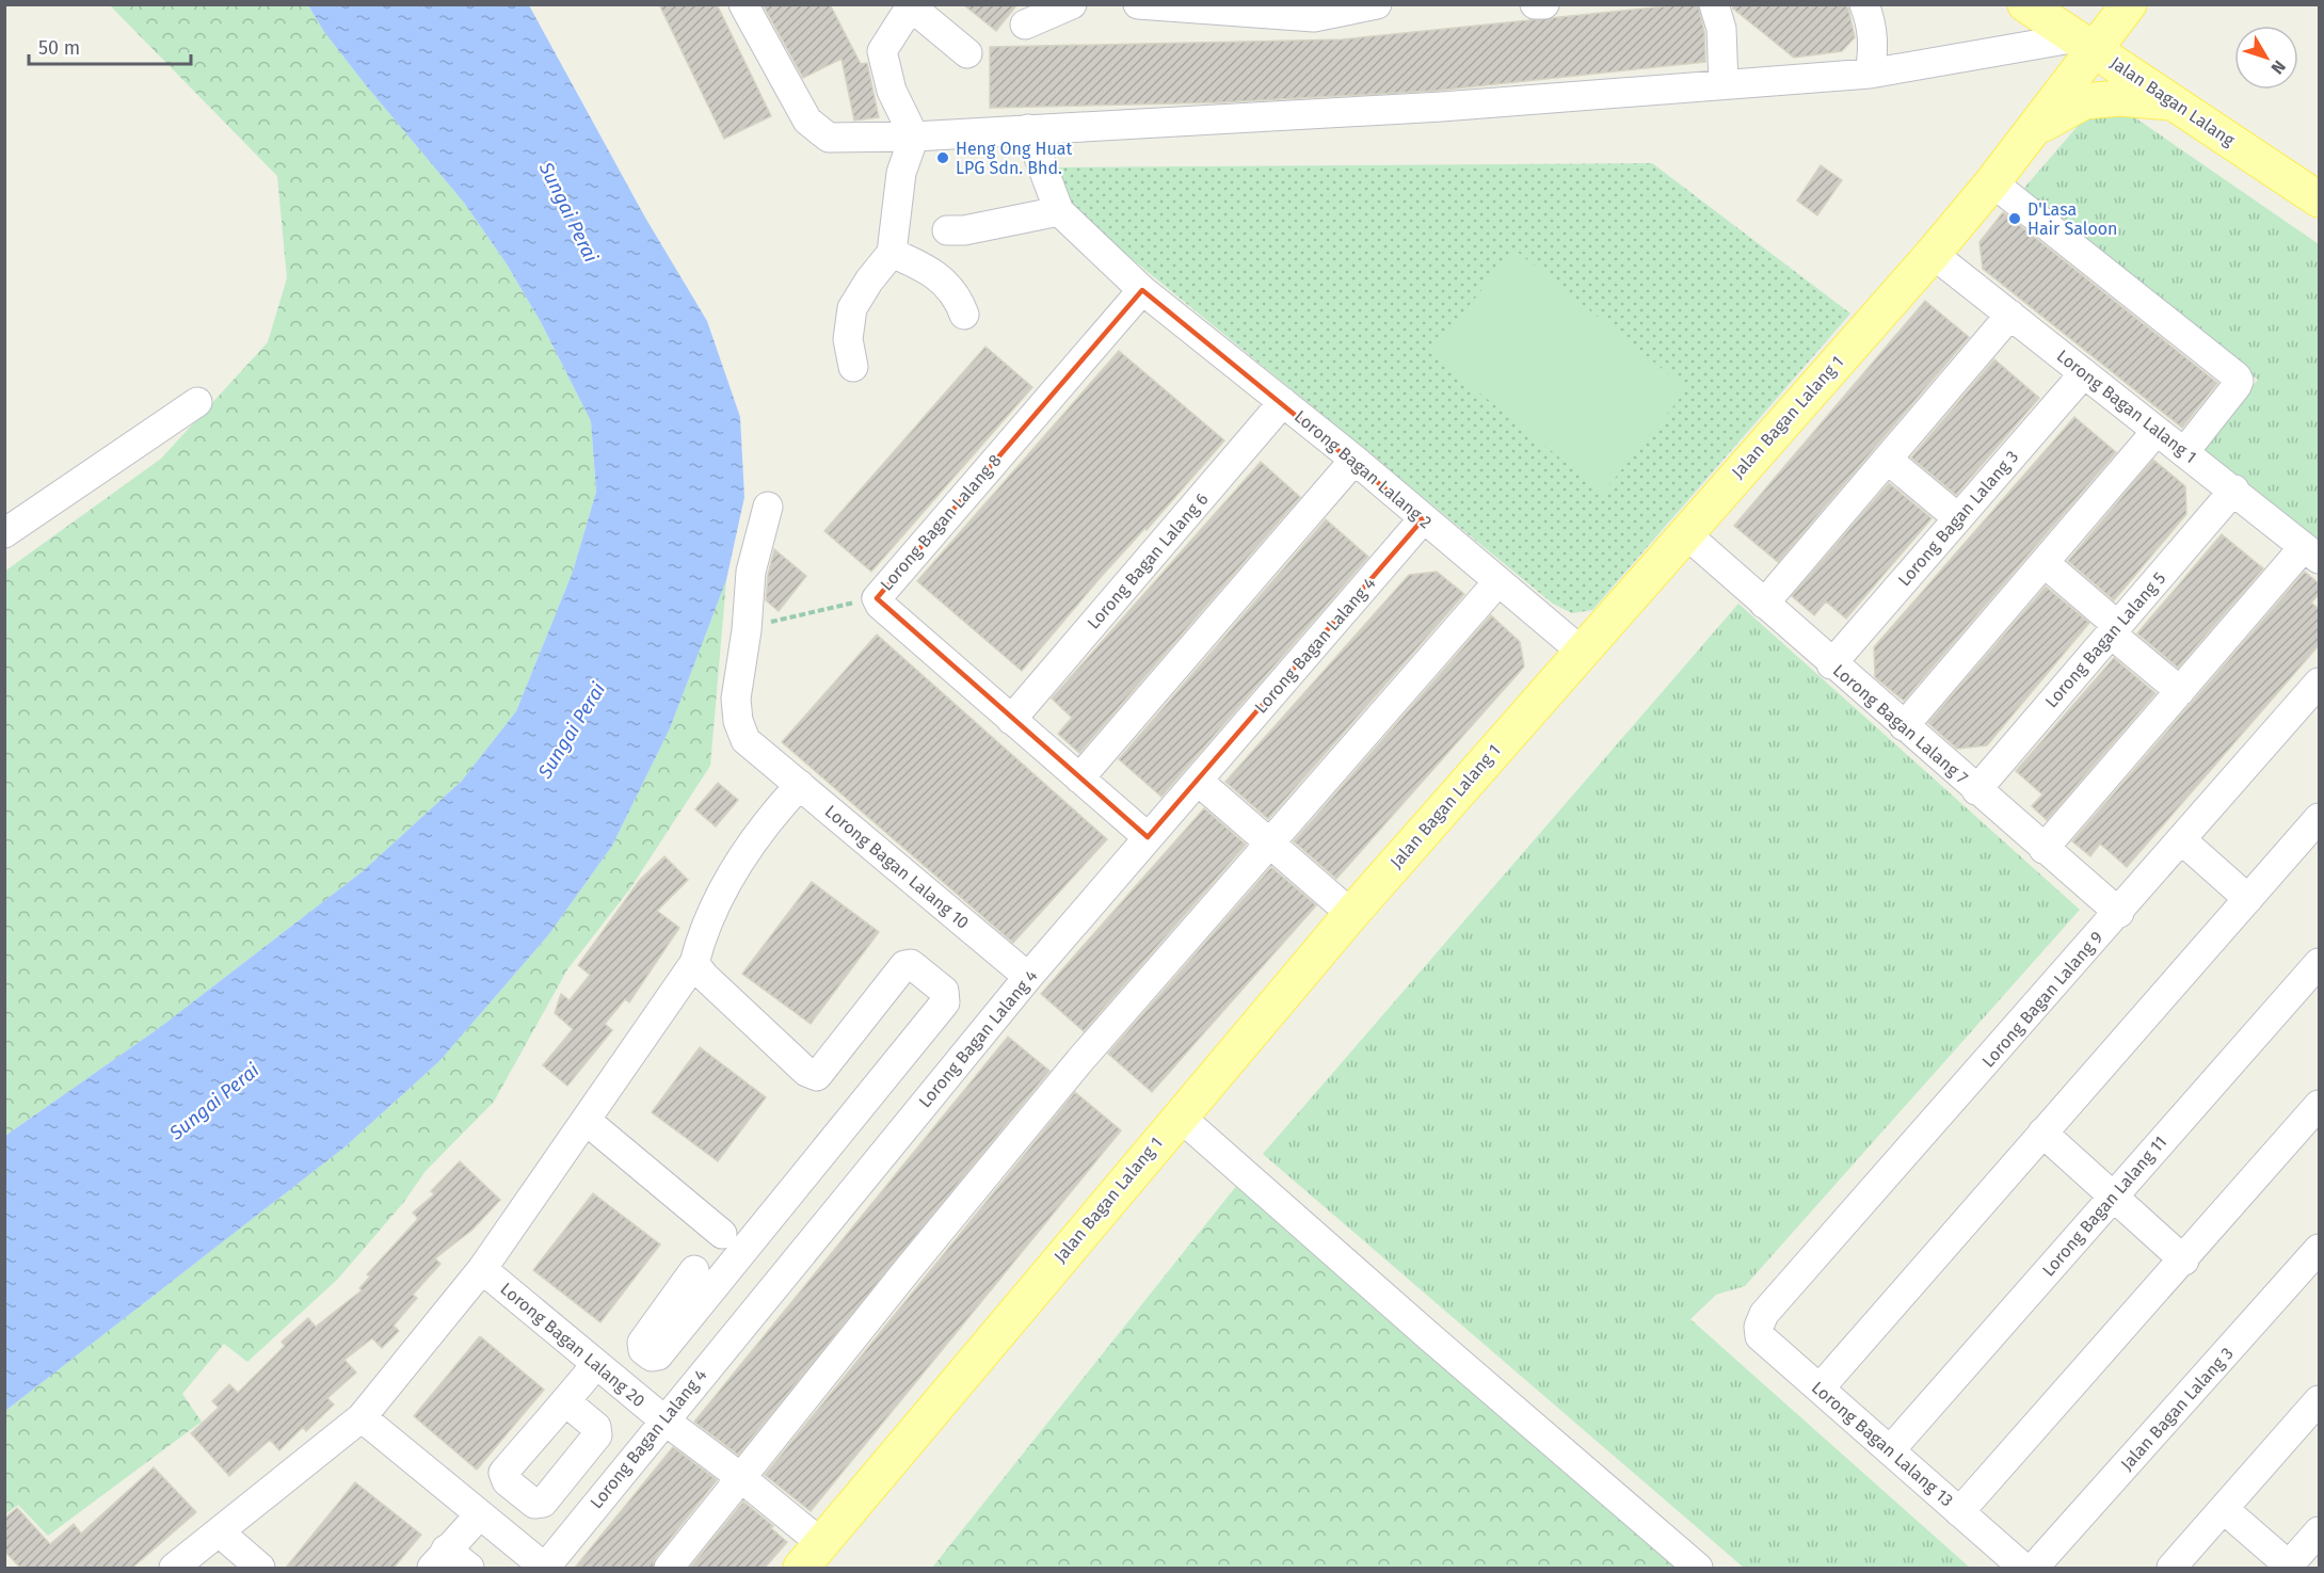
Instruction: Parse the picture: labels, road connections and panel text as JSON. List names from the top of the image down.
{
  "streets": {
    "main road": ["Jalan Bagan Lalang", "Jalan Bagan Lalang 1"],
    "street": [
      "Lorong Bagan Lalang 1",
      "Lorong Bagan Lalang 2",
      "Lorong Bagan Lalang 3",
      "Lorong Bagan Lalang 8",
      "Lorong Bagan Lalang 6",
      "Lorong Bagan Lalang 5",
      "Lorong Bagan Lalang 4",
      "Lorong Bagan Lalang 7",
      "Lorong Bagan Lalang 10",
      "Lorong Bagan Lalang 9",
      "Lorong Bagan Lalang 11",
      "Lorong Bagan Lalang 20",
      "Jalan Bagan Lalang 3",
      "Lorong Bagan Lalang 13"
    ]
  },
  "crossings": [
    ["Jalan Bagan Lalang", "Jalan Bagan Lalang 1"],
    ["Lorong Bagan Lalang 1", "Jalan Bagan Lalang 1"],
    ["Lorong Bagan Lalang 1", "Lorong Bagan Lalang 3"],
    ["Lorong Bagan Lalang 1", "Lorong Bagan Lalang 5"],
    ["Jalan Bagan Lalang 1", "Lorong Bagan Lalang 2"],
    ["Jalan Bagan Lalang 1", "Lorong Bagan Lalang 7"],
    ["Jalan Bagan Lalang 1", "Lorong Bagan Lalang 20"],
    ["Lorong Bagan Lalang 2", "Lorong Bagan Lalang 8"],
    ["Lorong Bagan Lalang 2", "Lorong Bagan Lalang 6"],
    ["Lorong Bagan Lalang 2", "Lorong Bagan Lalang 4"],
    ["Lorong Bagan Lalang 3", "Lorong Bagan Lalang 7"],
    ["Lorong Bagan Lalang 8", "Lorong Bagan Lalang 6"],
    ["Lorong Bagan Lalang 8", "Lorong Bagan Lalang 4"],
    ["Lorong Bagan Lalang 5", "Lorong Bagan Lalang 7"],
    ["Lorong Bagan Lalang 4", "Lorong Bagan Lalang 10"],
    ["Lorong Bagan Lalang 4", "Lorong Bagan Lalang 20"],
    ["Lorong Bagan Lalang 7", "Lorong Bagan Lalang 9"],
    ["Lorong Bagan Lalang 9", "Lorong Bagan Lalang 13"],
    ["Lorong Bagan Lalang 11", "Lorong Bagan Lalang 13"]
  ],
  "water": ["Sungai Perai"],
  "places": ["Heng Ong Huat LPG Sdn. Bhd.", "D'Lasa Hair Saloon"],
  "scale_bar": "50 m",
  "north": "bottom right"
}
